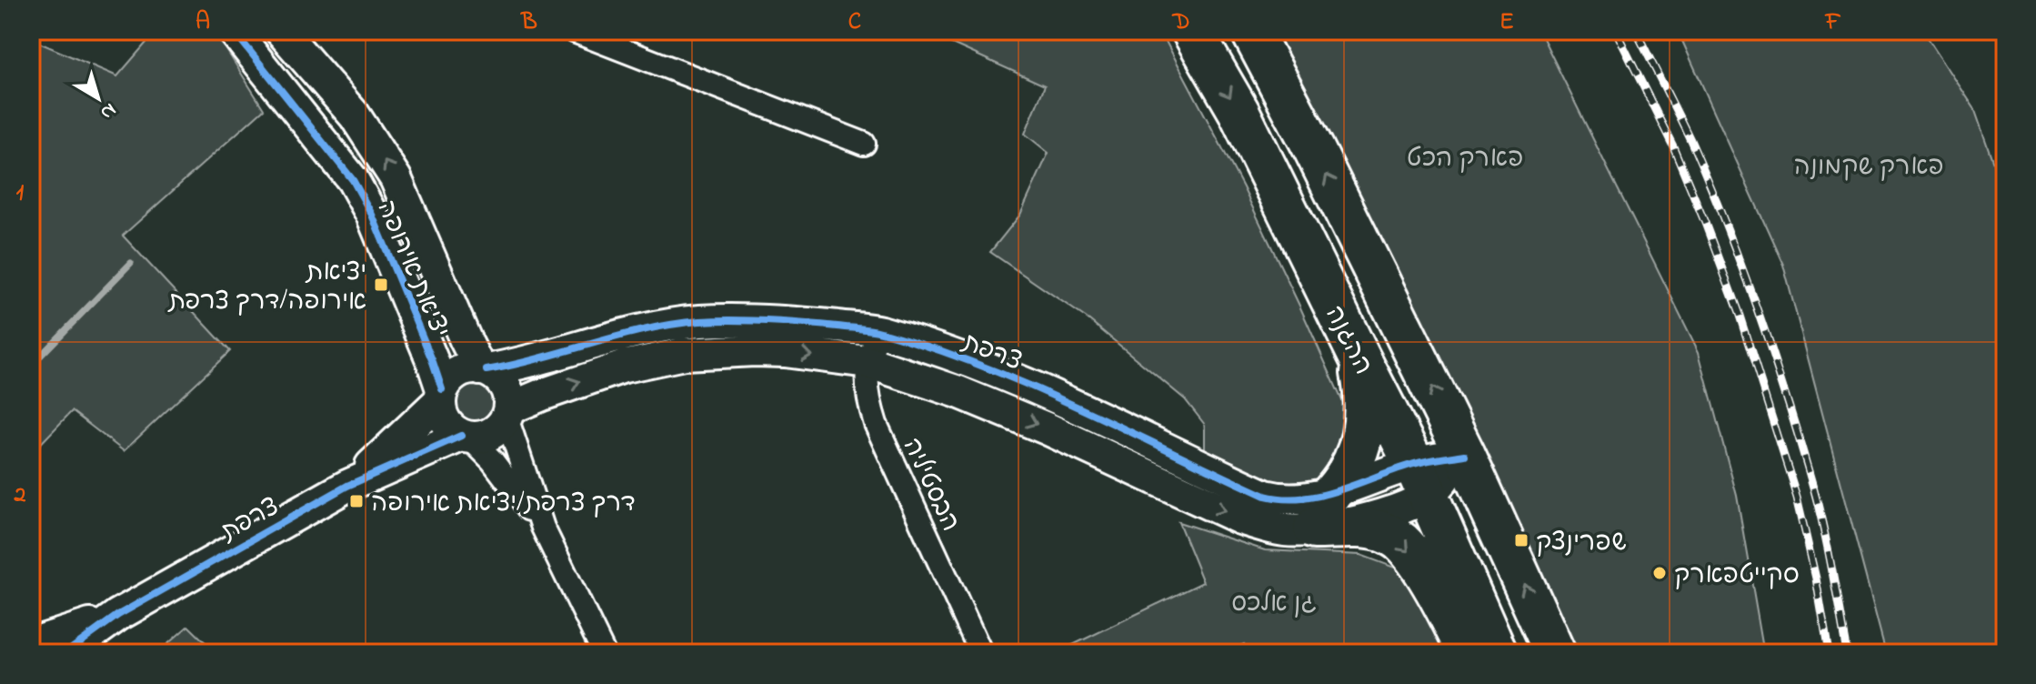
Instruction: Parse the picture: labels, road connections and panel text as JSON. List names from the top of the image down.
{
  "streets": {
    "highway": ["ההגנה"],
    "street": ["יציאת אירופה", "צרפת", "הבסטיליה"]
  },
  "crossings": [
    ["יציאת אירופה", "צרפת"],
    ["ההגנה", "צרפת"],
    ["צרפת", "הבסטיליה"]
  ],
  "parks": ["פארק הכט", "פארק שקמונה", "גן אלכס"],
  "places": {
    "transit": ["יציאת אירופה/דרך צרפת", "דרך צרפת/יציאת אירופה", "שפרינצק"],
    "other": ["סקייטפארק"]
  },
  "north": "bottom right",
  "grid": {
    "columns": [
      "A",
      "B",
      "C",
      "D",
      "E",
      "F"
    ],
    "rows": ["1", "2"]
  }
}
